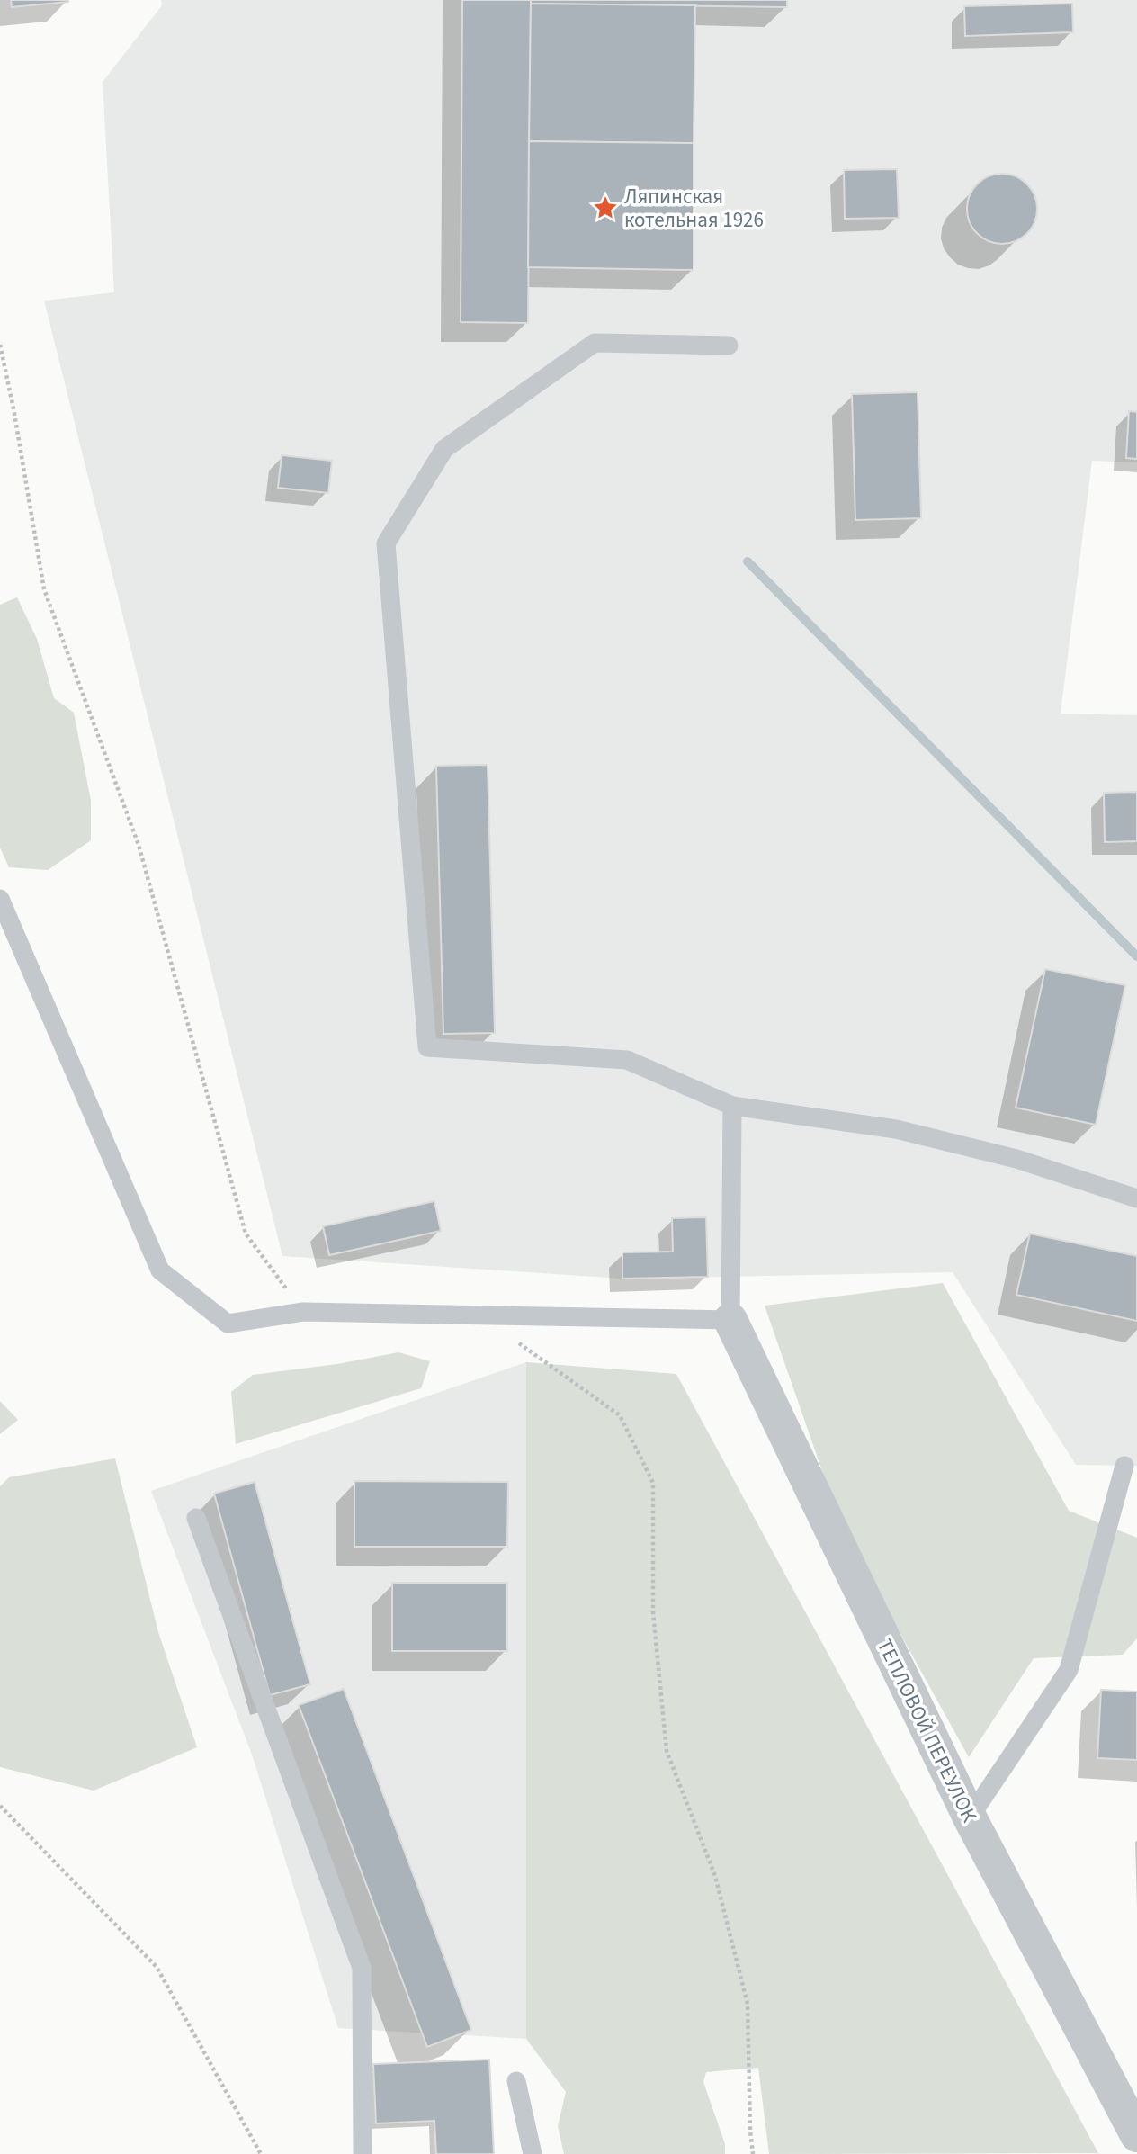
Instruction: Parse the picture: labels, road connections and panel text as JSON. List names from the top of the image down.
{
  "streets": {
    "street": ["ТЕПЛОВОЙ ПЕРЕУЛОК"]
  },
  "places": {
    "place": ["Ляпинская котельная 1926"]
  }
}
